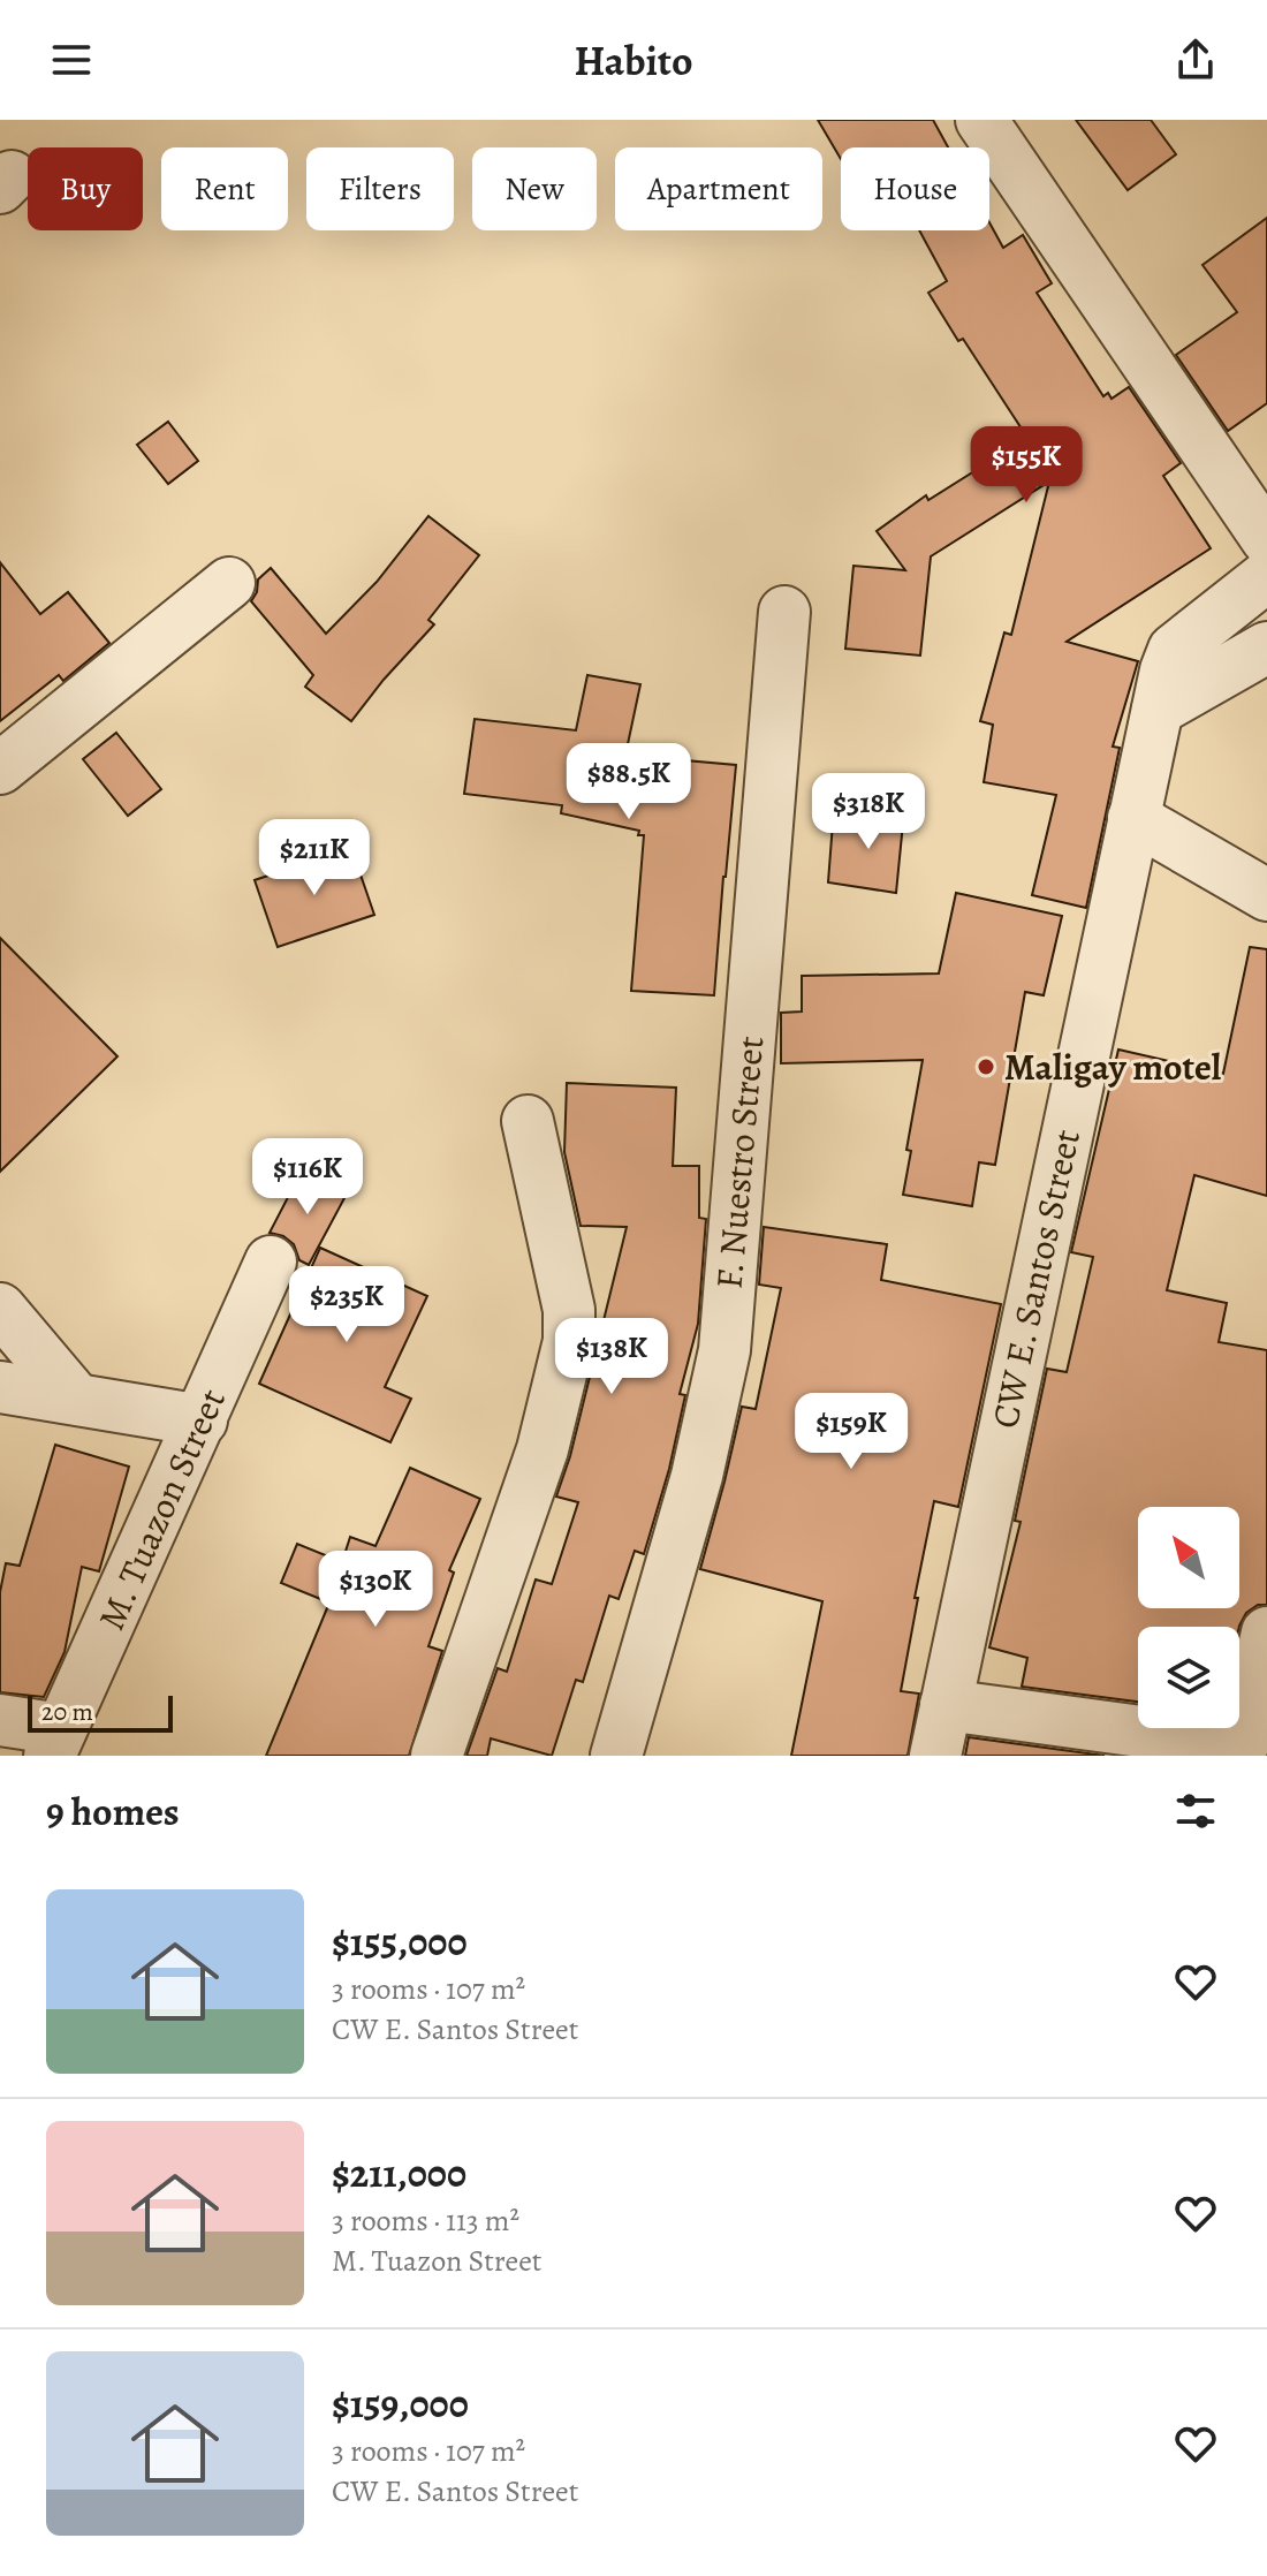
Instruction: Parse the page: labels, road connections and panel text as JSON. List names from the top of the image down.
{
  "streets": {
    "street": ["F. Nuestro Street", "CW E. Santos Street", "M. Tuazon Street"]
  },
  "places": ["Maligay motel"],
  "scale_bar": "20 m",
  "north": "top left",
  "page": {
    "header": "Habito",
    "chip": [
      "Buy",
      "Rent",
      "Filters",
      "New",
      "Apartment",
      "House"
    ],
    "price": [
      "$155K",
      "$88.5K",
      "$318K",
      "$211K",
      "$116K",
      "$235K",
      "$138K",
      "$159K",
      "$130K"
    ],
    "scale": "20 m",
    "heading": "9 homes",
    "list": [
      {
        "name": "$155,000",
        "note": "3 rooms · 107 m² · CW E. Santos Street"
      },
      {
        "name": "$211,000",
        "note": "3 rooms · 113 m² · M. Tuazon Street"
      },
      {
        "name": "$159,000",
        "note": "3 rooms · 107 m² · CW E. Santos Street"
      }
    ]
  }
}
